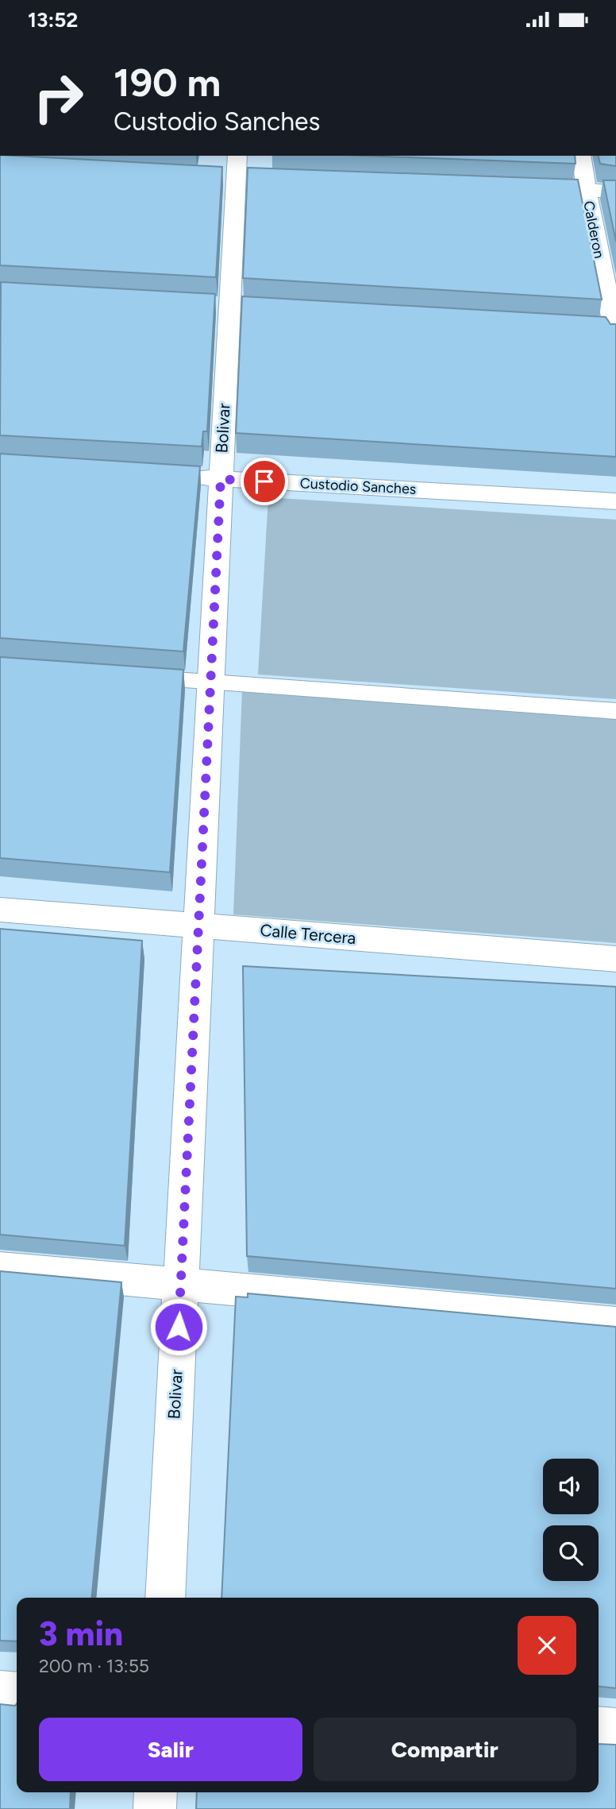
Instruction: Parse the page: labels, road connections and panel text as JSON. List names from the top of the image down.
{
  "streets": {
    "street": [
      "Calderon",
      "Bolivar",
      "Custodio Sanches",
      "Calle Tercera"
    ]
  },
  "crossings": [
    ["Bolivar", "Custodio Sanches"],
    ["Bolivar", "Calle Tercera"]
  ],
  "page": {
    "status": "13:52",
    "turn": ["190 m", "Custodio Sanches"],
    "heading": ["3 min", "200 m · 13:55"],
    "buttons": ["Salir", "Compartir"]
  }
}
